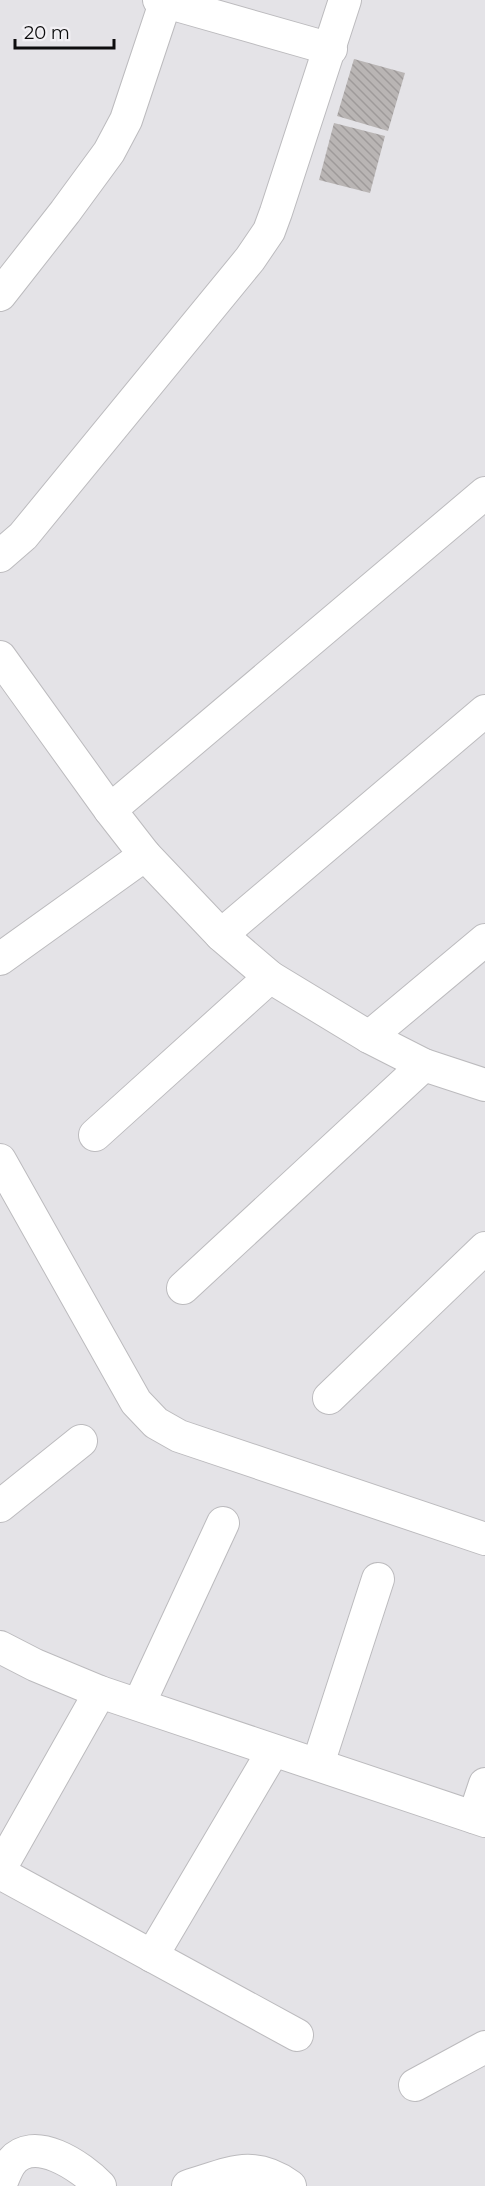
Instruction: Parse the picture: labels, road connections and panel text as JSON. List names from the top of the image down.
{
  "scale_bar": "20 m"
}
